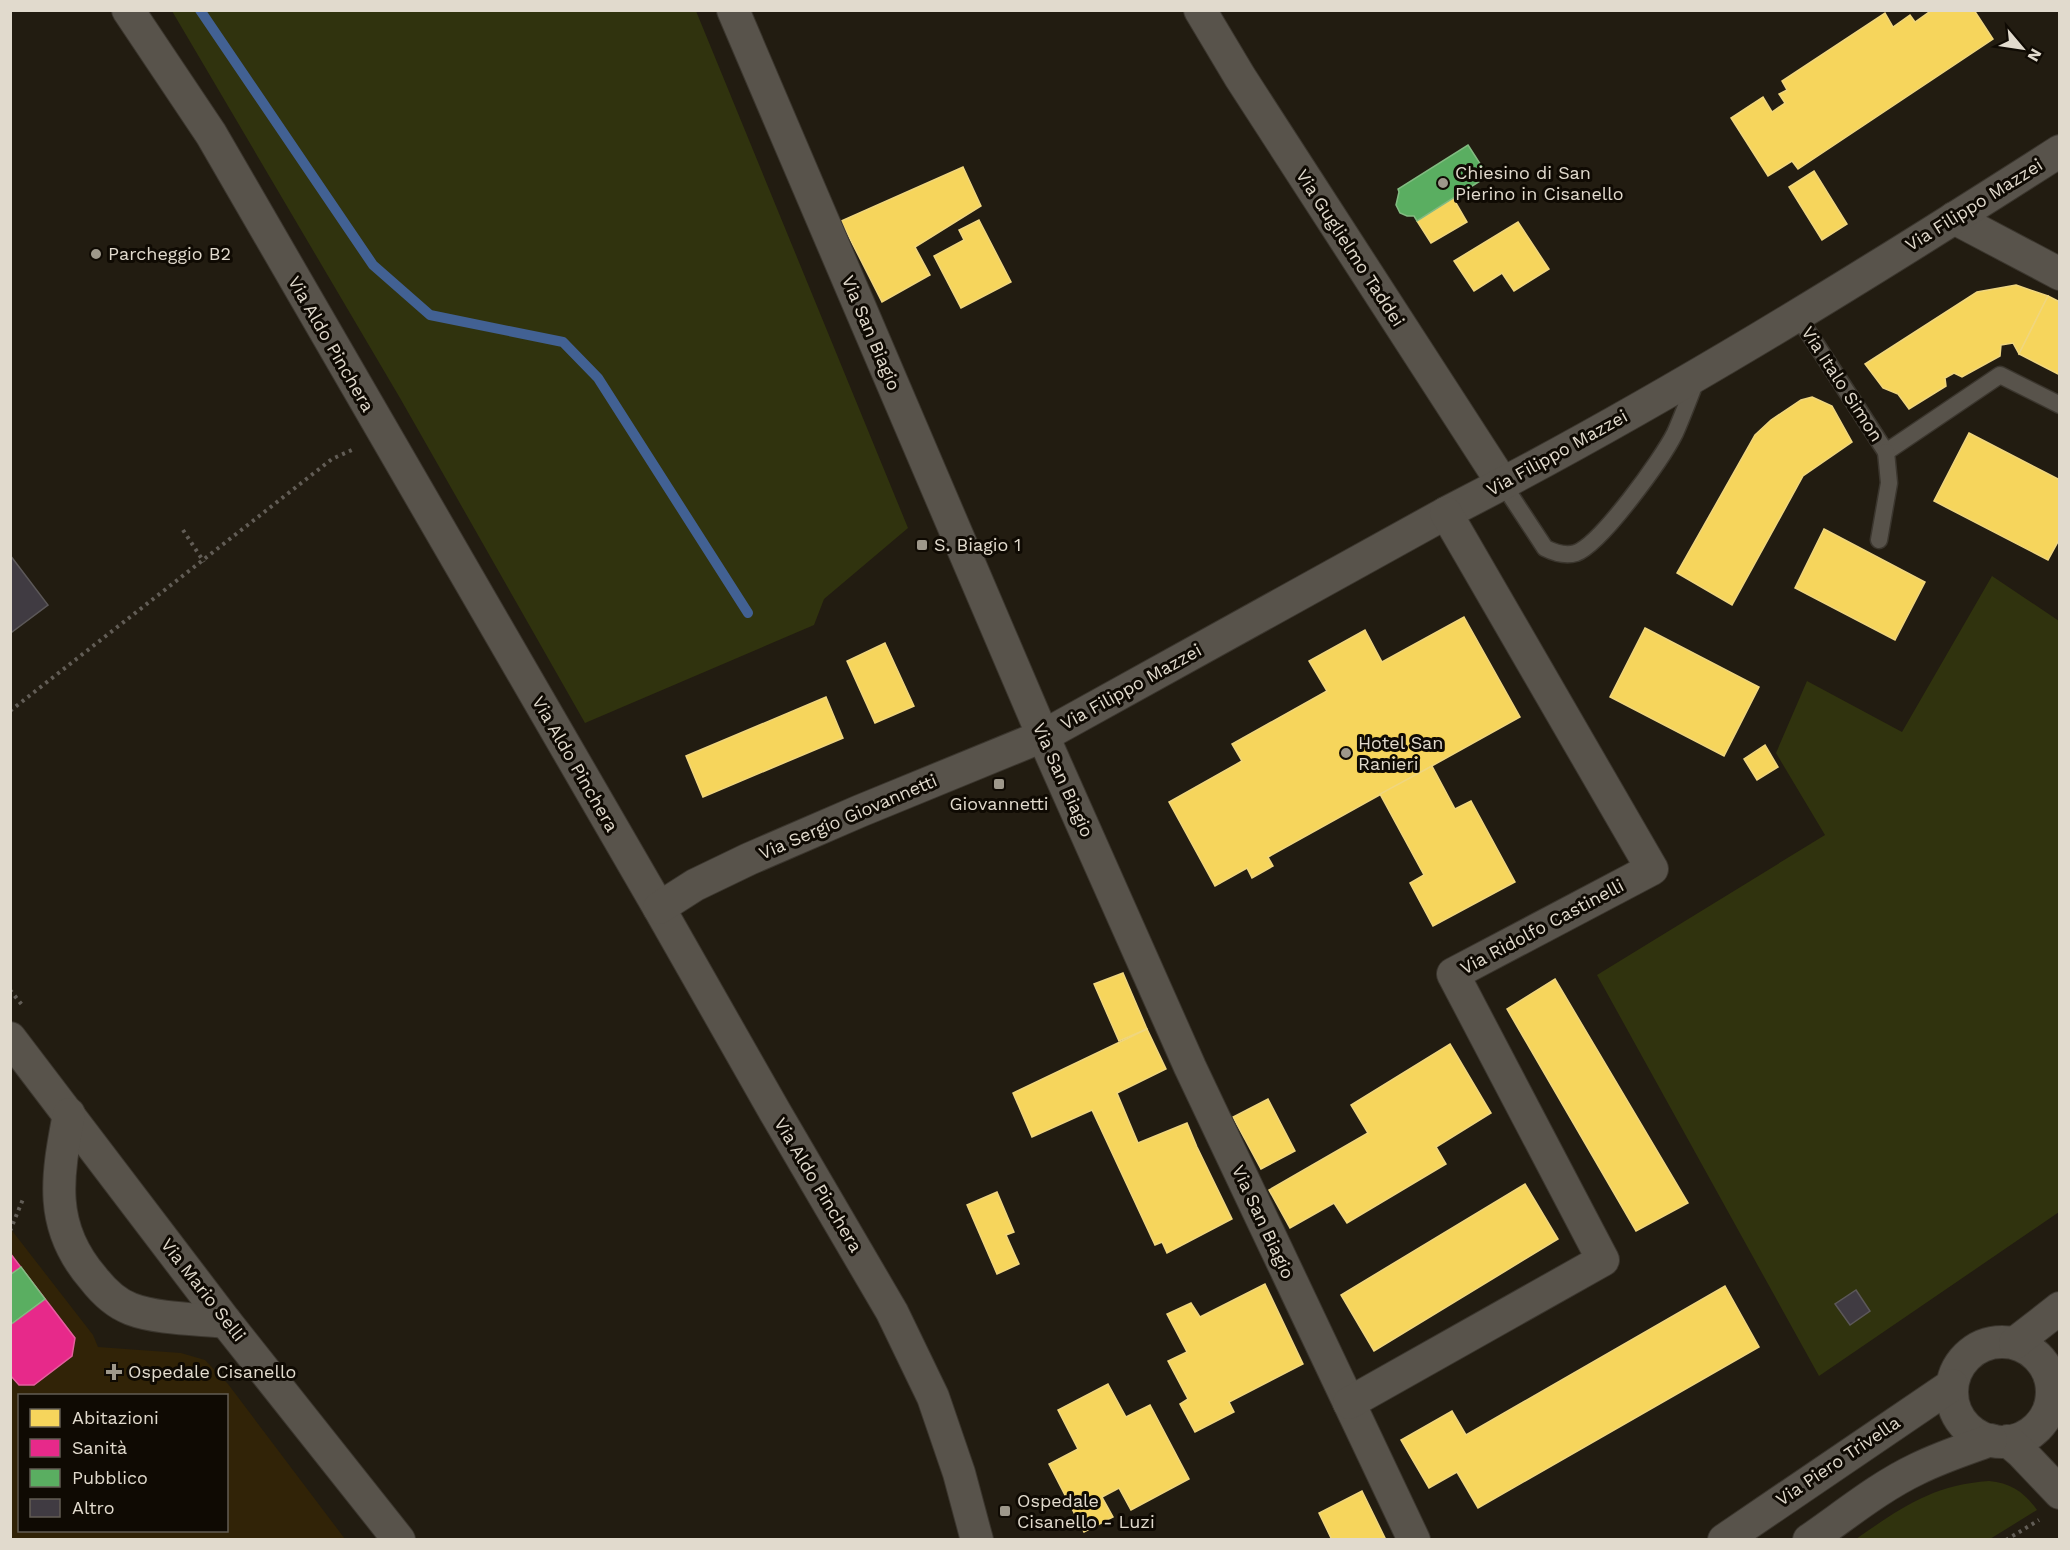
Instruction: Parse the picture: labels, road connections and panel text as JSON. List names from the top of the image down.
{
  "streets": {
    "street": [
      "Via Filippo Mazzei",
      "Via Guglielmo Taddei",
      "Via San Biagio",
      "Via Aldo Pinchera",
      "Via Sergio Giovannetti",
      "Via Ridolfo Castinelli",
      "Via Mario Selli",
      "Via Piero Trivella"
    ],
    "lane": ["Via Italo Simon"]
  },
  "crossings": [
    ["Via Filippo Mazzei", "Via Guglielmo Taddei"],
    ["Via Filippo Mazzei", "Via San Biagio"],
    ["Via Filippo Mazzei", "Via Italo Simon"],
    ["Via Filippo Mazzei", "Via Sergio Giovannetti"],
    ["Via Filippo Mazzei", "Via Ridolfo Castinelli"],
    ["Via San Biagio", "Via Sergio Giovannetti"],
    ["Via San Biagio", "Via Ridolfo Castinelli"],
    ["Via Aldo Pinchera", "Via Sergio Giovannetti"]
  ],
  "places": {
    "other": ["Chiesino di San Pierino in Cisanello", "Parcheggio B2", "Hotel San Ranieri"],
    "transit": ["S. Biagio 1", "Giovannetti", "Ospedale Cisanello - Luzi"],
    "health": ["Ospedale Cisanello"]
  },
  "legend": [
    "Abitazioni",
    "Sanità",
    "Pubblico",
    "Altro"
  ],
  "north": "bottom right"
}
